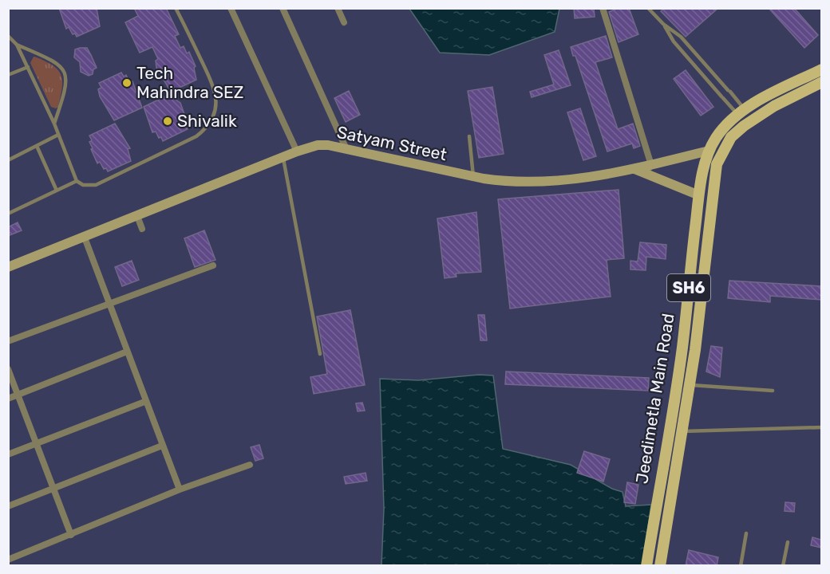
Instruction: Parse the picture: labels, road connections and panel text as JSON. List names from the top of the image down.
{
  "streets": {
    "main road": ["SH6", "Jeedimetla Main Road"],
    "street": ["Satyam Street"]
  },
  "crossings": [
    ["Satyam Street", "Jeedimetla Main Road"]
  ],
  "places": ["Tech Mahindra SEZ", "Shivalik"]
}
